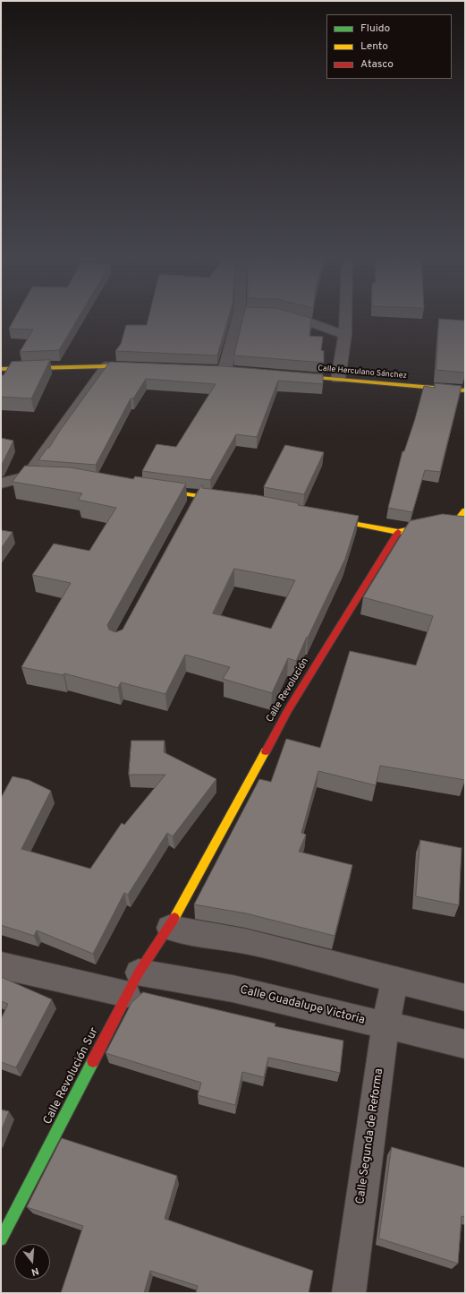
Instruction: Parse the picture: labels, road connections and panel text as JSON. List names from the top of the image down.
{
  "streets": {
    "street": [
      "Calle Herculano Sánchez",
      "Calle Revolución",
      "Calle Guadalupe Victoria",
      "Calle Revolución Sur",
      "Calle Segunda de Reforma"
    ]
  },
  "crossings": [
    ["Calle Revolución", "Calle Revolución Sur"],
    ["Calle Guadalupe Victoria", "Calle Revolución Sur"],
    ["Calle Guadalupe Victoria", "Calle Segunda de Reforma"]
  ],
  "legend": ["Fluido", "Lento", "Atasco"],
  "north": "bottom"
}
